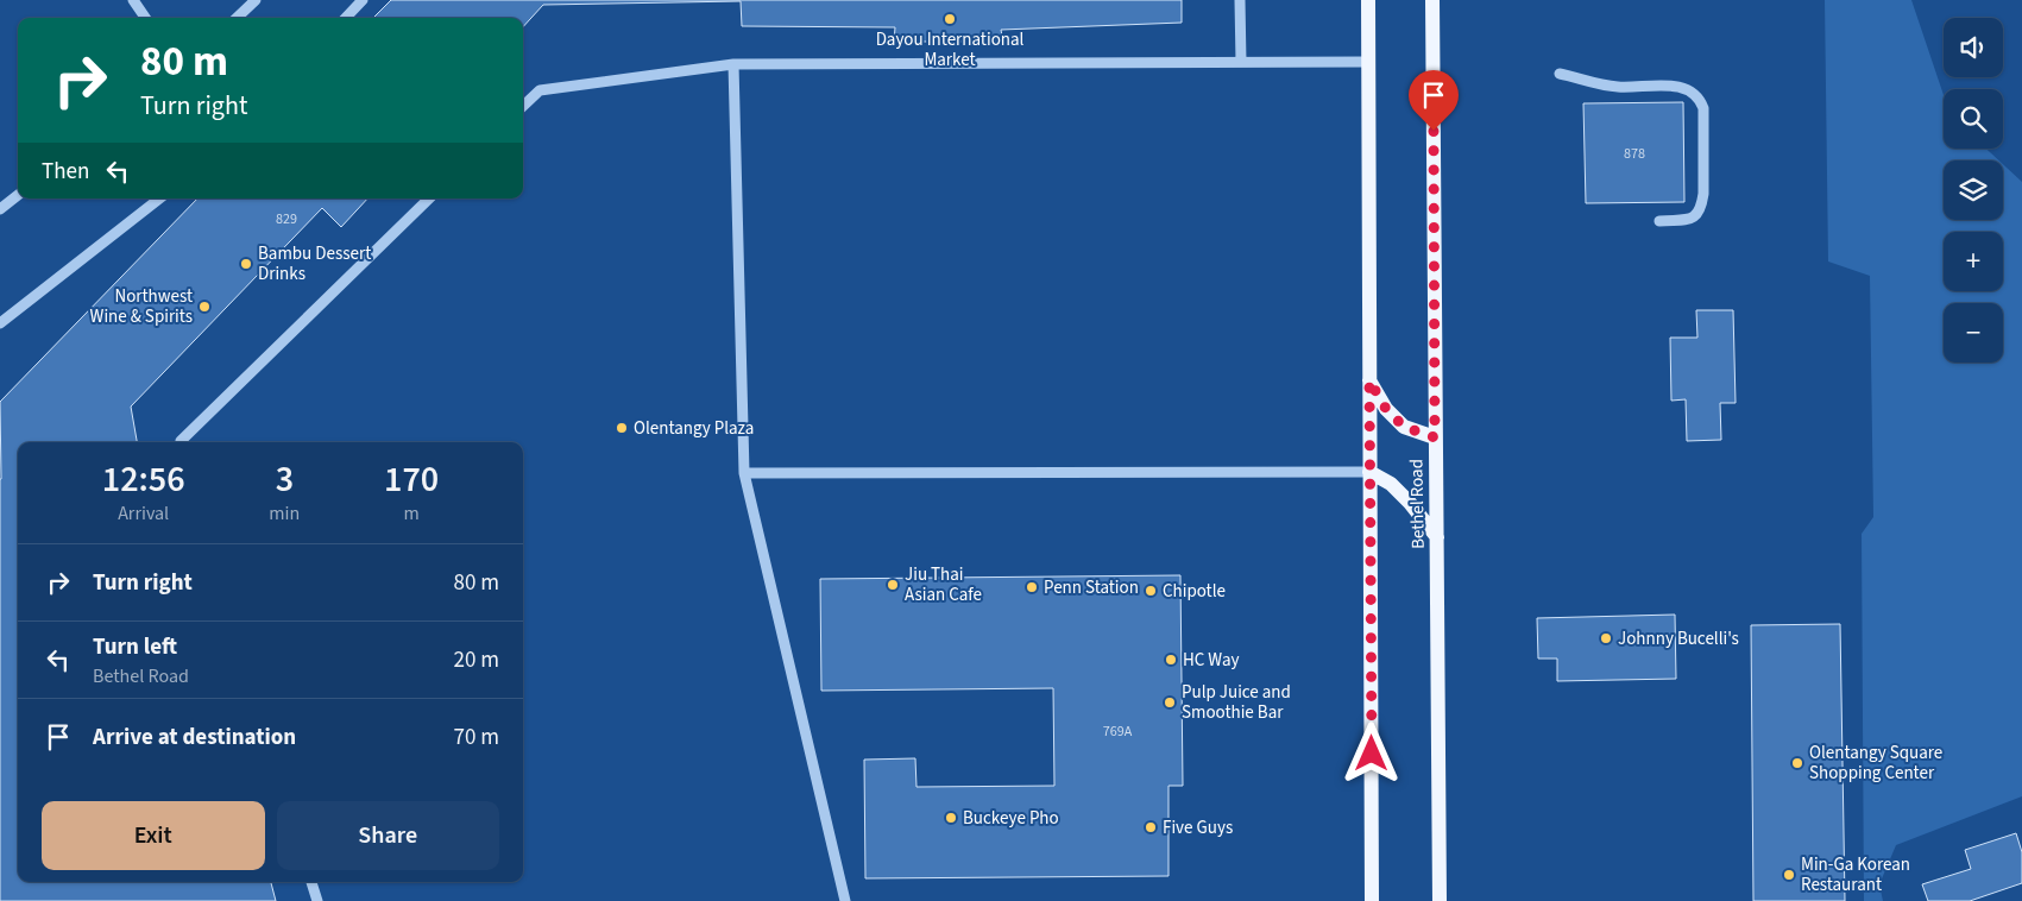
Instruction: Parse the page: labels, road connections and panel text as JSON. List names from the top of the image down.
{
  "streets": {
    "main road": ["Bethel Road"]
  },
  "places": [
    "Dayou International Market",
    "Bambu Dessert Drinks",
    "Northwest Wine & Spirits",
    "Olentangy Plaza",
    "Jiu Thai Asian Cafe",
    "Penn Station",
    "Chipotle",
    "Johnny Bucelli's",
    "HC Way",
    "Pulp Juice and Smoothie Bar",
    "Olentangy Square Shopping Center",
    "Buckeye Pho",
    "Five Guys",
    "Min-Ga Korean Restaurant"
  ],
  "house_numbers": ["878", "829", "769A"],
  "page": {
    "map_buttons": ["+", "−"],
    "turn": ["80 m", "Turn right"],
    "then": "Then",
    "eta": [
      "12:56",
      "Arrival",
      "3",
      "min",
      "170",
      "m"
    ],
    "list": [
      {
        "name": "Turn right",
        "value": "80 m"
      },
      {
        "name": "Turn left",
        "note": "Bethel Road",
        "value": "20 m"
      },
      {
        "name": "Arrive at destination",
        "value": "70 m"
      }
    ],
    "buttons": ["Exit", "Share"]
  }
}
